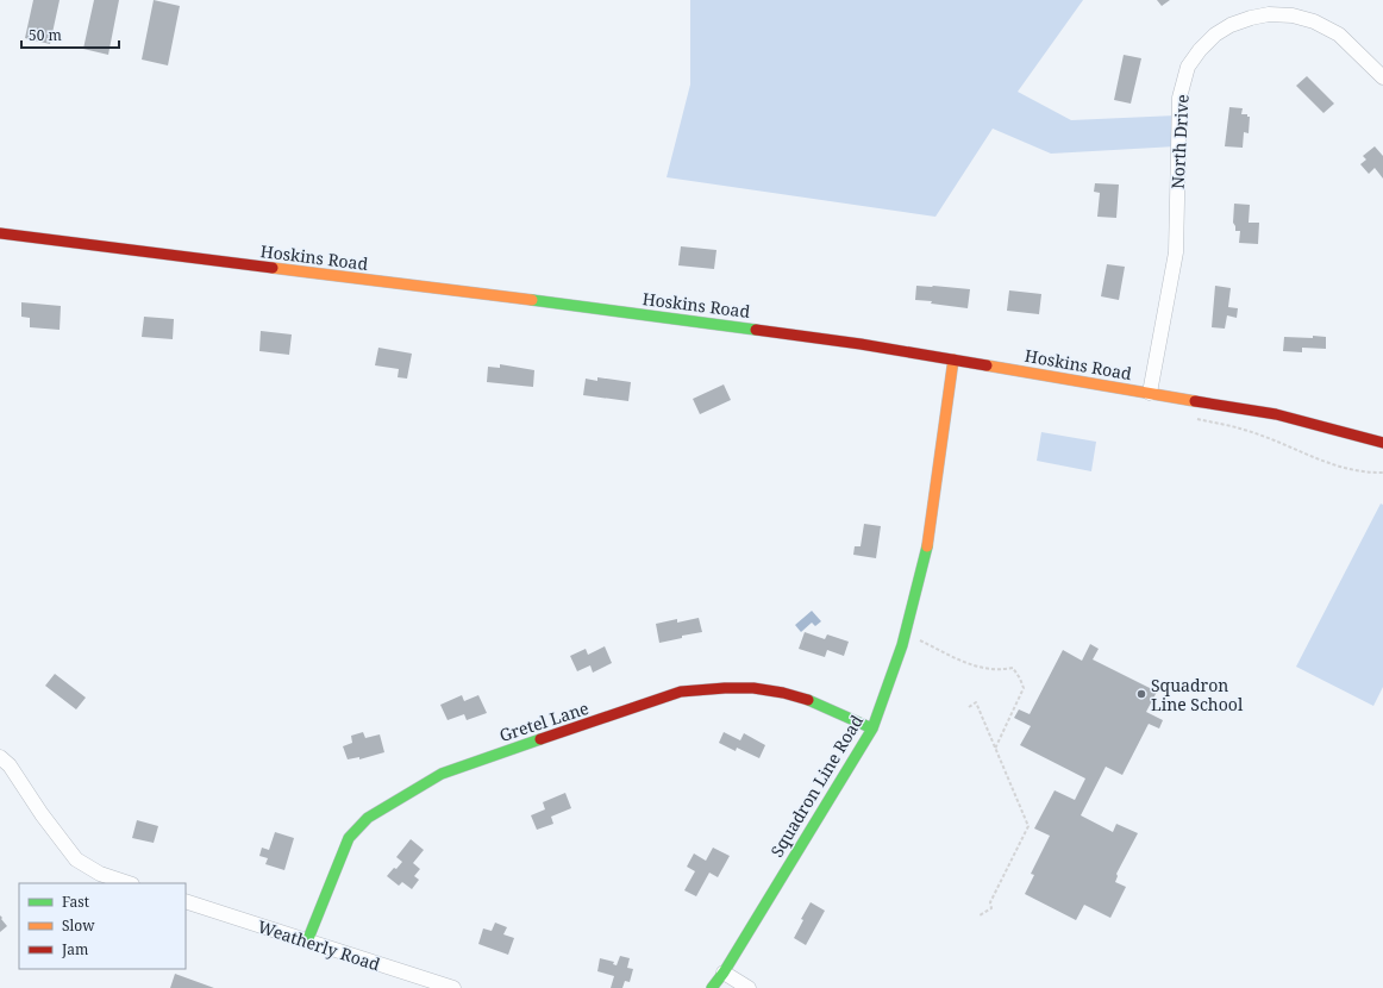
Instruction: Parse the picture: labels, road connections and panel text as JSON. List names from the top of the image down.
{
  "streets": {
    "street": [
      "North Drive",
      "Hoskins Road",
      "Gretel Lane",
      "Squadron Line Road",
      "Weatherly Road"
    ]
  },
  "crossings": [
    ["North Drive", "Hoskins Road"],
    ["Hoskins Road", "Squadron Line Road"],
    ["Gretel Lane", "Squadron Line Road"],
    ["Gretel Lane", "Weatherly Road"]
  ],
  "places": ["Squadron Line School"],
  "legend": ["Fast", "Slow", "Jam"],
  "scale_bar": "50 m"
}
